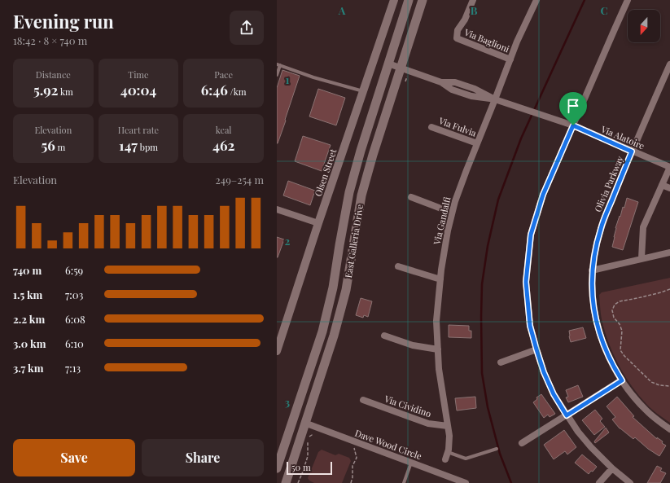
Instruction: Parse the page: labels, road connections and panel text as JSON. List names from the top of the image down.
{
  "streets": {
    "main road": ["East Galleria Drive"],
    "street": [
      "Via Baglioni",
      "Via Fulvia",
      "Via Alatoire",
      "Olsen Street",
      "Olivia Parkway",
      "Via Gandalfi",
      "Via Cividino",
      "Dave Wood Circle"
    ]
  },
  "crossings": [
    ["Via Baglioni", "Via Gandalfi"],
    ["Via Fulvia", "Via Gandalfi"],
    ["Via Alatoire", "Olivia Parkway"],
    ["Via Alatoire", "Via Gandalfi"],
    ["Via Alatoire", "East Galleria Drive"],
    ["Via Gandalfi", "Via Cividino"],
    ["East Galleria Drive", "Dave Wood Circle"]
  ],
  "scale_bar": "50 m",
  "north": "bottom",
  "page": {
    "heading": ["Evening run", "18:42 · 8 × 740 m"],
    "stats": [
      ["Distance", "5.92 km"],
      ["Time", "40:04"],
      ["Pace", "6:46 /km"],
      ["Elevation", "56 m"],
      ["Heart rate", "147 bpm"],
      ["kcal", "462"]
    ],
    "chart": ["Elevation", "249–254 m"],
    "list": [
      {
        "name": "740 m",
        "note": "6:59"
      },
      {
        "name": "1.5 km",
        "note": "7:03"
      },
      {
        "name": "2.2 km",
        "note": "6:08"
      },
      {
        "name": "3.0 km",
        "note": "6:10"
      },
      {
        "name": "3.7 km",
        "note": "7:13"
      }
    ],
    "buttons": ["Save", "Share"],
    "scale": "50 m"
  },
  "grid": {
    "columns": ["A", "B", "C"],
    "rows": ["1", "2", "3"]
  }
}
